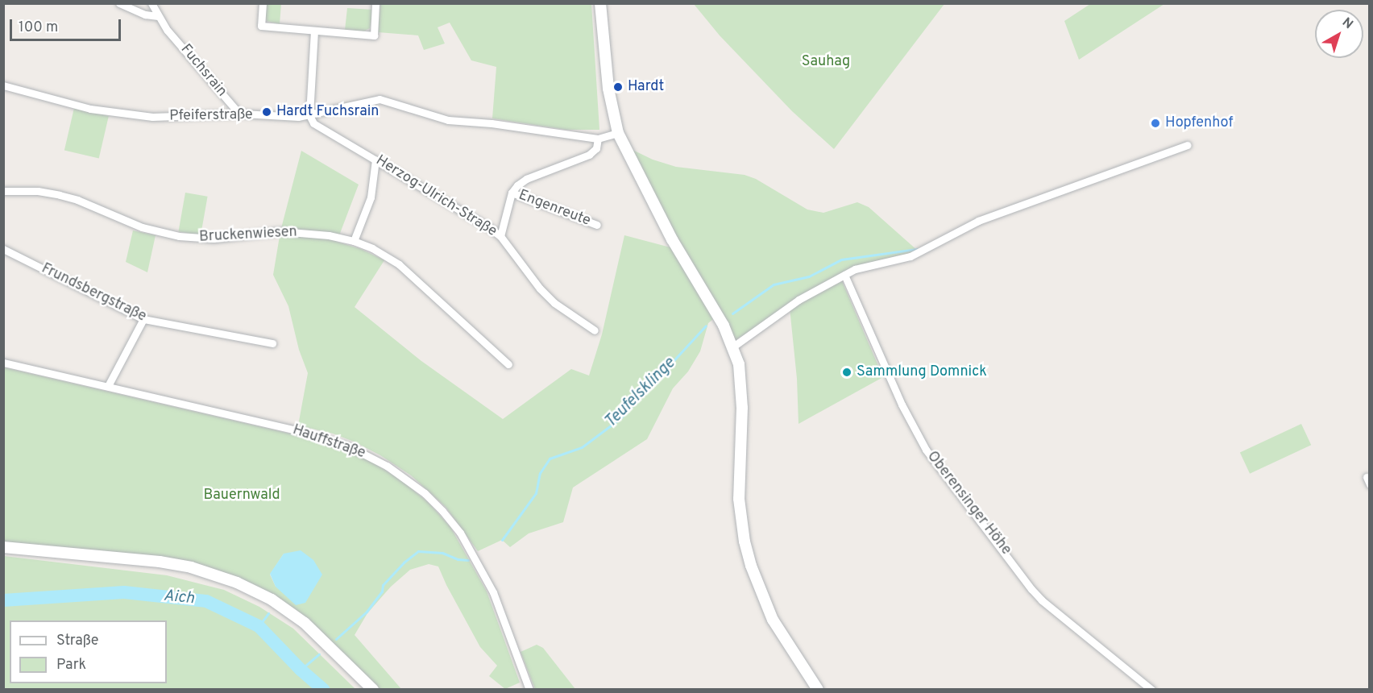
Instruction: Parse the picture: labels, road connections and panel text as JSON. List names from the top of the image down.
{
  "streets": {
    "street": [
      "Fuchsrain",
      "Pfeiferstraße",
      "Herzog-Ulrich-Straße",
      "Engenreute",
      "Bruckenwiesen",
      "Frundsbergstraße",
      "Hauffstraße",
      "Oberensinger Höhe"
    ]
  },
  "crossings": [
    ["Fuchsrain", "Pfeiferstraße"],
    ["Pfeiferstraße", "Herzog-Ulrich-Straße"]
  ],
  "water": ["Teufelsklinge", "Aich"],
  "parks": ["Sauhag", "Bauernwald"],
  "places": [
    "Hardt",
    "Hardt Fuchsrain",
    "Hopfenhof",
    "Sammlung Domnick"
  ],
  "legend": ["Straße", "Park"],
  "scale_bar": "100 m",
  "north": "top right"
}
